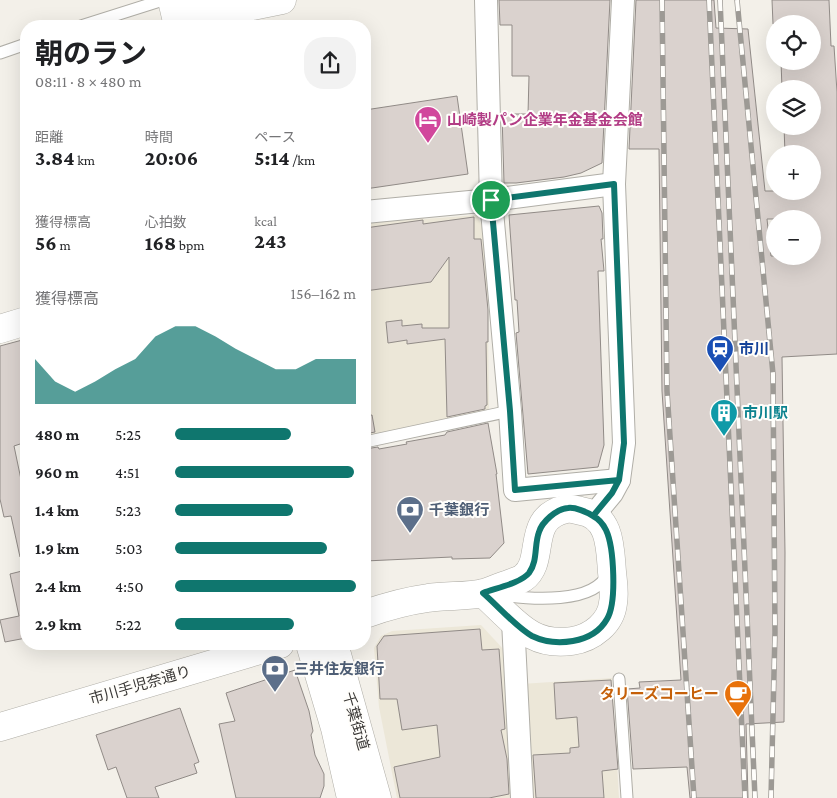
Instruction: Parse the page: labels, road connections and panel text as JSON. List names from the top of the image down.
{
  "streets": {
    "main road": ["市川手児奈通り", "千葉街道"]
  },
  "places": {
    "hotel": ["山崎製パン企業年金基金会館"],
    "station": ["市川"],
    "building": ["市川駅"],
    "bank": ["千葉銀行", "三井住友銀行"],
    "cafe": ["タリーズコーヒー"]
  },
  "page": {
    "map_buttons": ["+", "−"],
    "heading": ["朝のラン", "08:11 · 8 × 480 m"],
    "stats": [
      ["距離", "3.84 km"],
      ["時間", "20:06"],
      ["ペース", "5:14 /km"],
      ["獲得標高", "56 m"],
      ["心拍数", "168 bpm"],
      ["kcal", "243"]
    ],
    "chart": ["獲得標高", "156–162 m"],
    "list": [
      {
        "name": "480 m",
        "note": "5:25"
      },
      {
        "name": "960 m",
        "note": "4:51"
      },
      {
        "name": "1.4 km",
        "note": "5:23"
      },
      {
        "name": "1.9 km",
        "note": "5:03"
      },
      {
        "name": "2.4 km",
        "note": "4:50"
      },
      {
        "name": "2.9 km",
        "note": "5:22"
      }
    ]
  }
}
